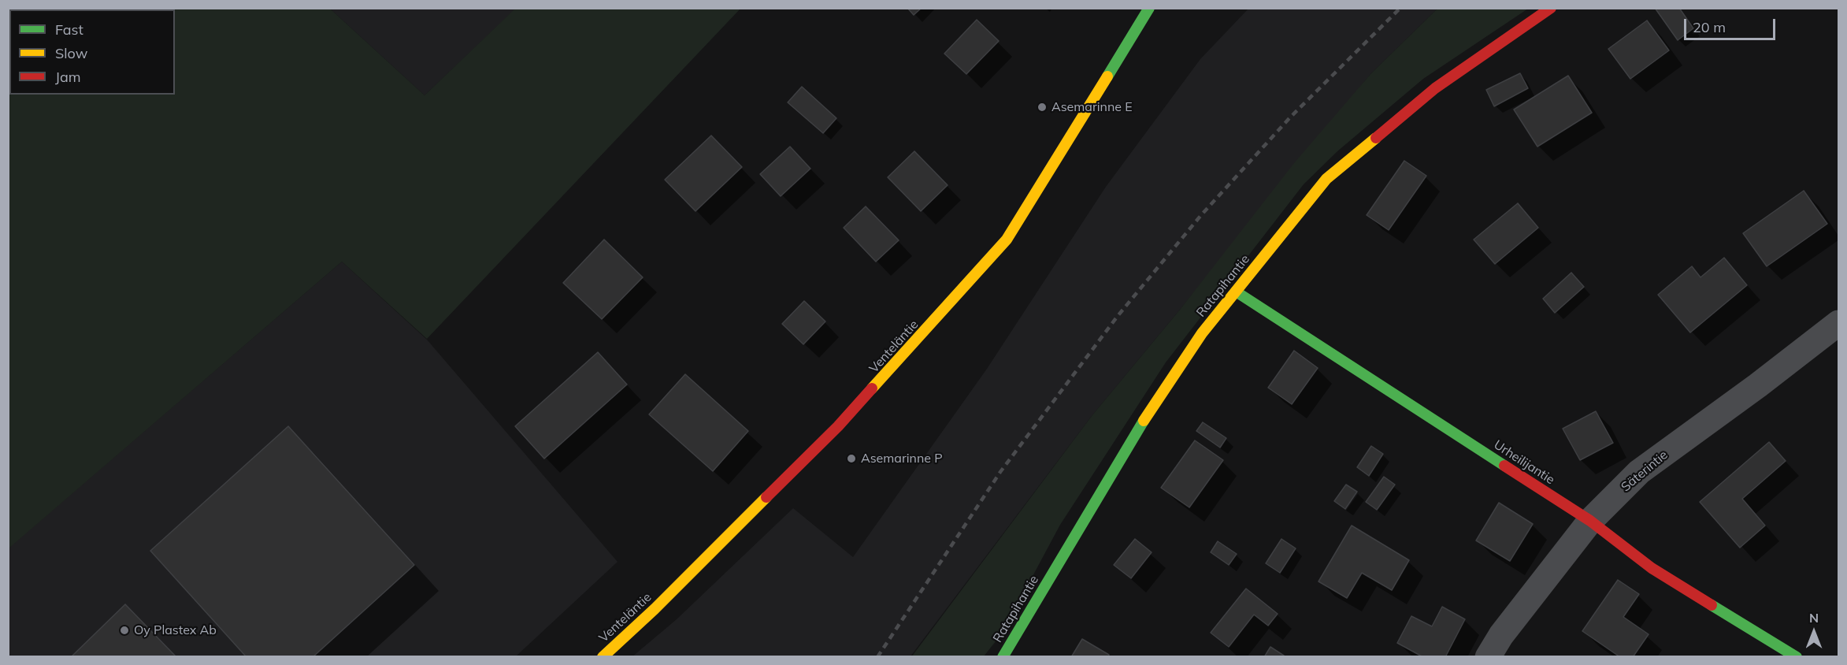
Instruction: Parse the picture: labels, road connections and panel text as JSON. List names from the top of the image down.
{
  "streets": {
    "main road": ["Ratapihantie", "Venteläntie", "Urheilijantie"],
    "street": ["Säterintie"]
  },
  "crossings": [
    ["Ratapihantie", "Urheilijantie"],
    ["Urheilijantie", "Säterintie"]
  ],
  "places": ["Asemarinne E", "Asemarinne P", "Oy Plastex Ab"],
  "legend": ["Fast", "Slow", "Jam"],
  "scale_bar": "20 m",
  "north": "top"
}
